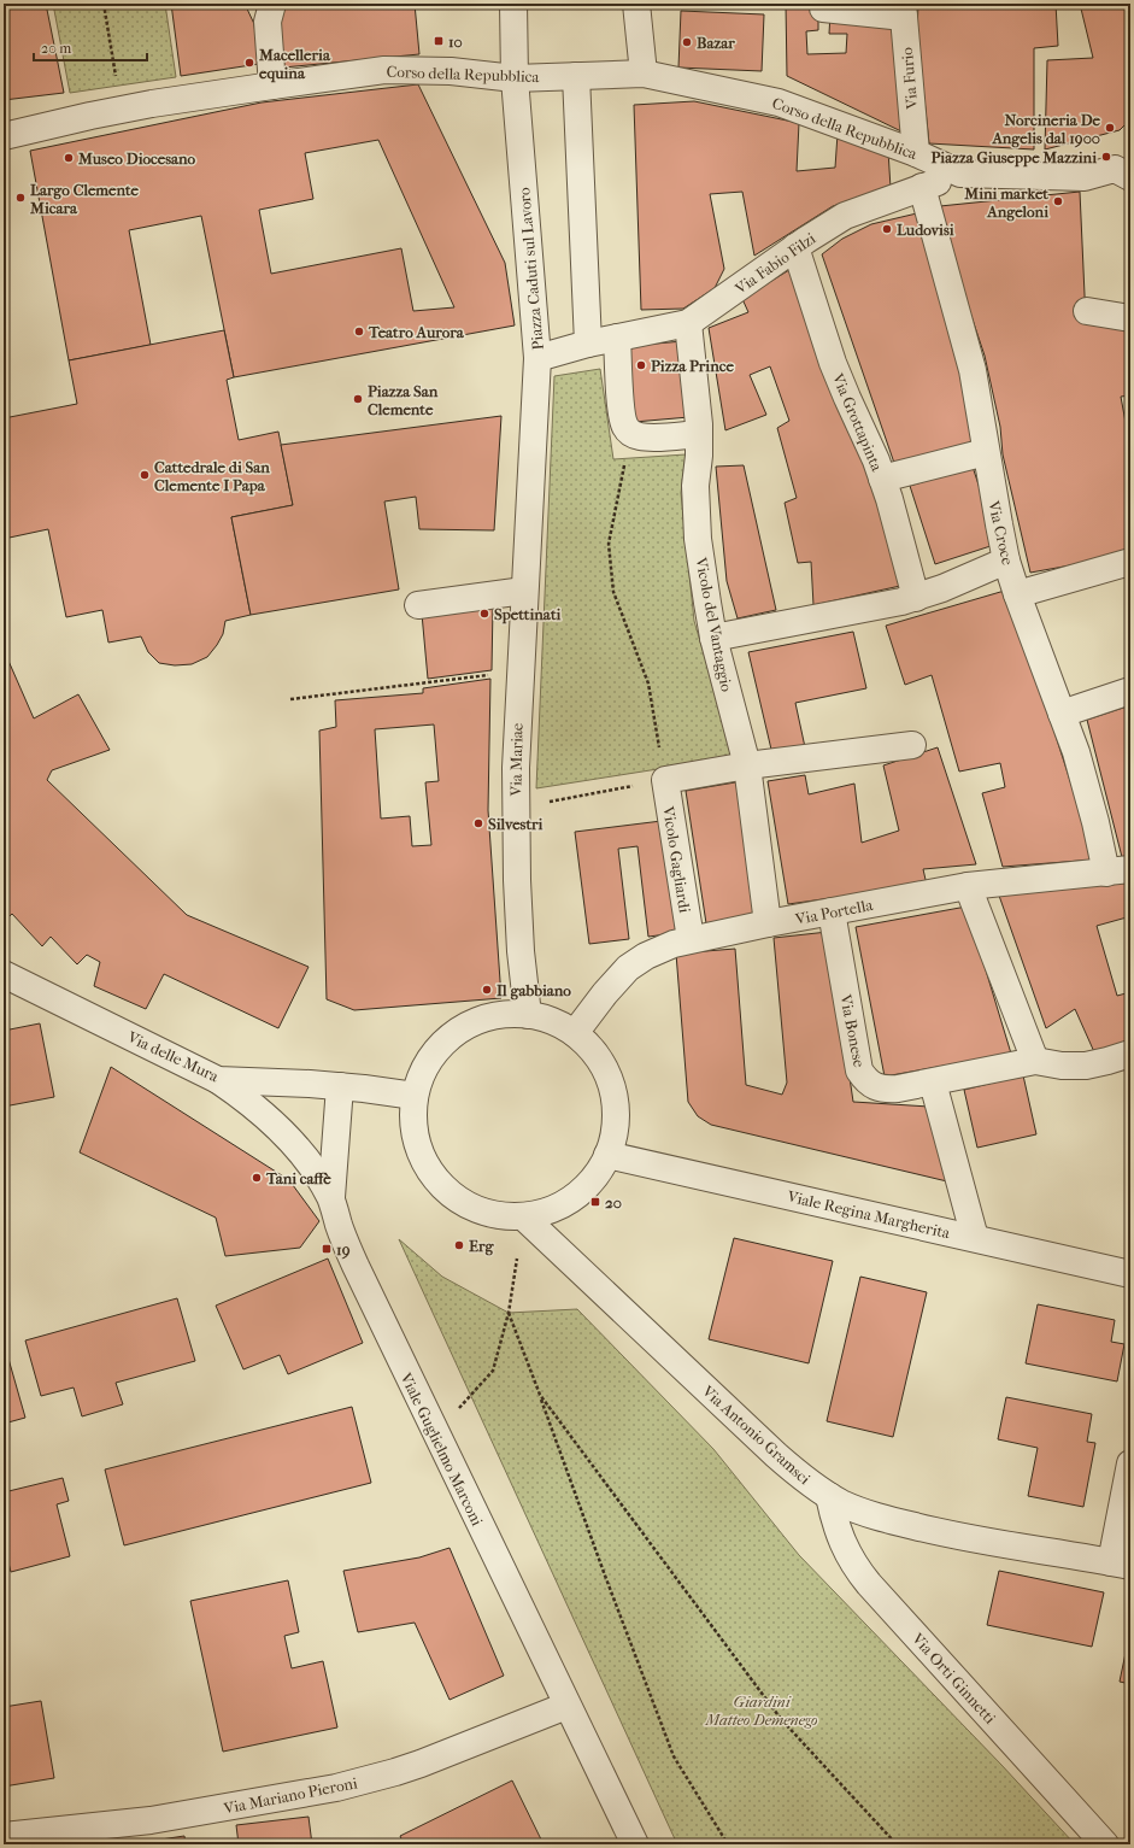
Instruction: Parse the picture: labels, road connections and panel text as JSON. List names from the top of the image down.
{
  "streets": {
    "street": [
      "Corso della Repubblica",
      "Via Furio",
      "Via Fabio Filzi",
      "Piazza Caduti sul Lavoro",
      "Via Grottapinta",
      "Via Croce",
      "Vicolo del Vantaggio",
      "Via Mariae",
      "Vicolo Gagliardi",
      "Via Portella",
      "Via Bonese",
      "Via delle Mura",
      "Viale Regina Margherita",
      "Via Antonio Gramsci",
      "Viale Guglielmo Marconi",
      "Via Orti Ginnetti",
      "Via Mariano Pieroni"
    ]
  },
  "crossings": [
    ["Corso della Repubblica", "Via Furio"],
    ["Corso della Repubblica", "Via Fabio Filzi"],
    ["Corso della Repubblica", "Piazza Caduti sul Lavoro"],
    ["Via Fabio Filzi", "Piazza Caduti sul Lavoro"],
    ["Via Fabio Filzi", "Via Grottapinta"],
    ["Via Fabio Filzi", "Via Croce"],
    ["Via Fabio Filzi", "Vicolo del Vantaggio"],
    ["Piazza Caduti sul Lavoro", "Via Mariae"],
    ["Via Croce", "Via Portella"],
    ["Vicolo del Vantaggio", "Via Portella"],
    ["Vicolo Gagliardi", "Via Portella"],
    ["Via Portella", "Via Bonese"],
    ["Via delle Mura", "Viale Guglielmo Marconi"],
    ["Via Antonio Gramsci", "Via Orti Ginnetti"],
    ["Viale Guglielmo Marconi", "Via Mariano Pieroni"]
  ],
  "parks": ["Giardini Matteo Demenego"],
  "places": {
    "transit": ["10", "20", "19"],
    "other": [
      "Bazar",
      "Macelleria equina",
      "Norcineria De Angelis dal 1900",
      "Piazza Giuseppe Mazzini",
      "Museo Diocesano",
      "Largo Clemente Micara",
      "Mini market Angeloni",
      "Ludovisi",
      "Teatro Aurora",
      "Pizza Prince",
      "Piazza San Clemente",
      "Cattedrale di San Clemente I Papa",
      "Spettinati",
      "Silvestri",
      "Il gabbiano",
      "Tani caffè",
      "Erg"
    ]
  },
  "scale_bar": "20 m"
}
